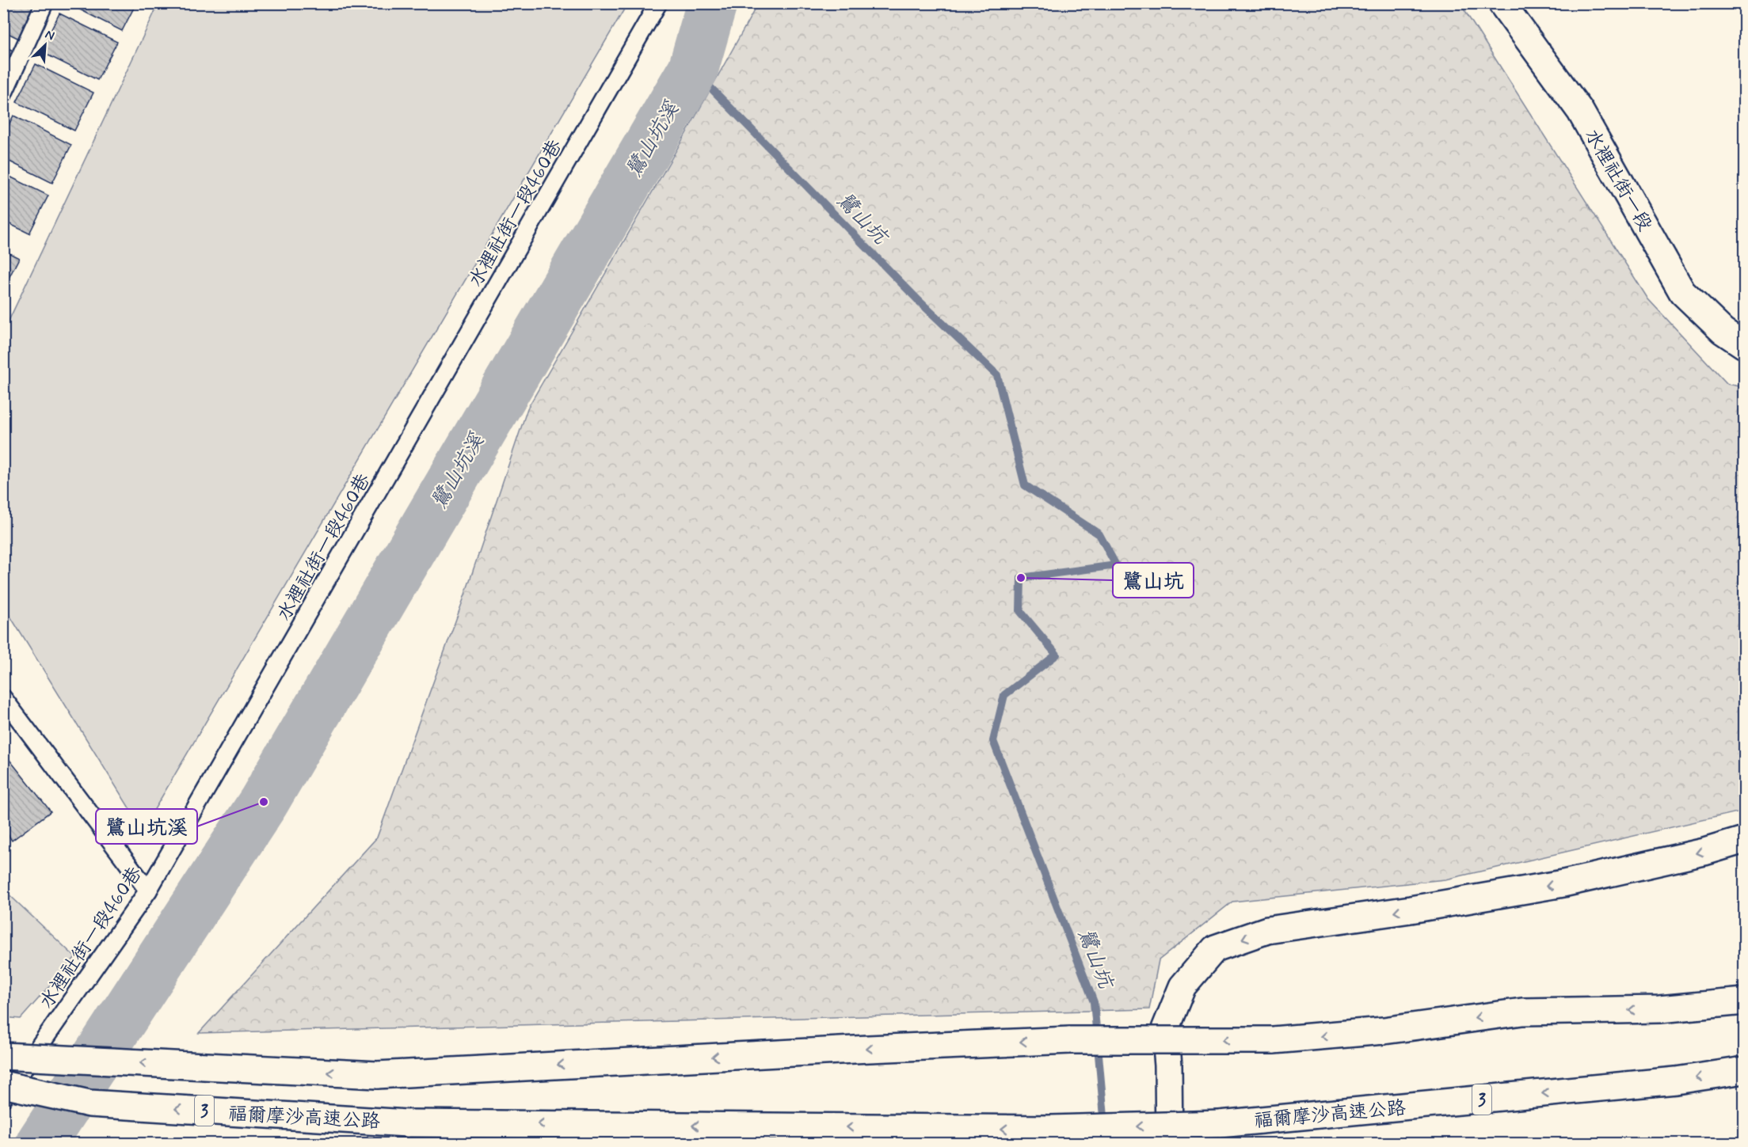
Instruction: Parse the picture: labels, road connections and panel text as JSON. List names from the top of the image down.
{
  "streets": {
    "main road": ["水裡社街一段", "3", "福爾摩沙高速公路"],
    "lane": ["水裡社街一段460巷"]
  },
  "water": ["鷺山坑溪", "鷺山坑"],
  "places": ["鷺山坑", "鷺山坑溪"],
  "north": "top right"
}
